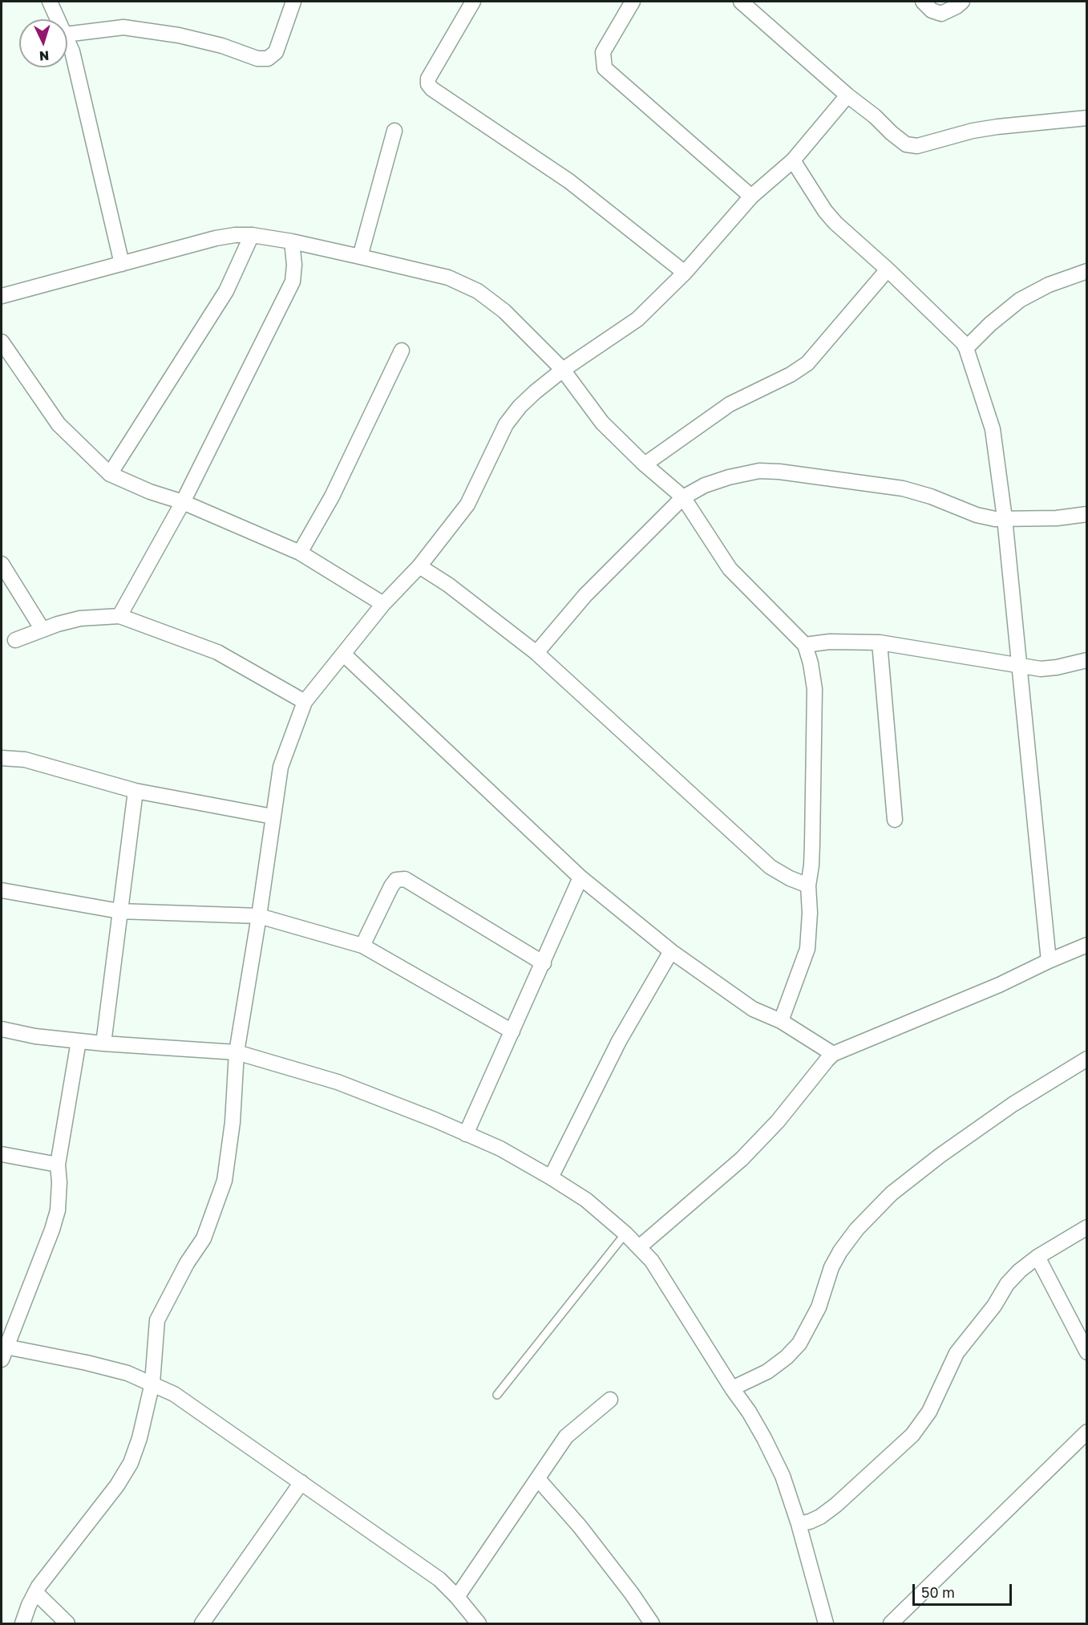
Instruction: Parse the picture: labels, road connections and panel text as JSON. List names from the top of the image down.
{
  "scale_bar": "50 m",
  "north": "bottom"
}
